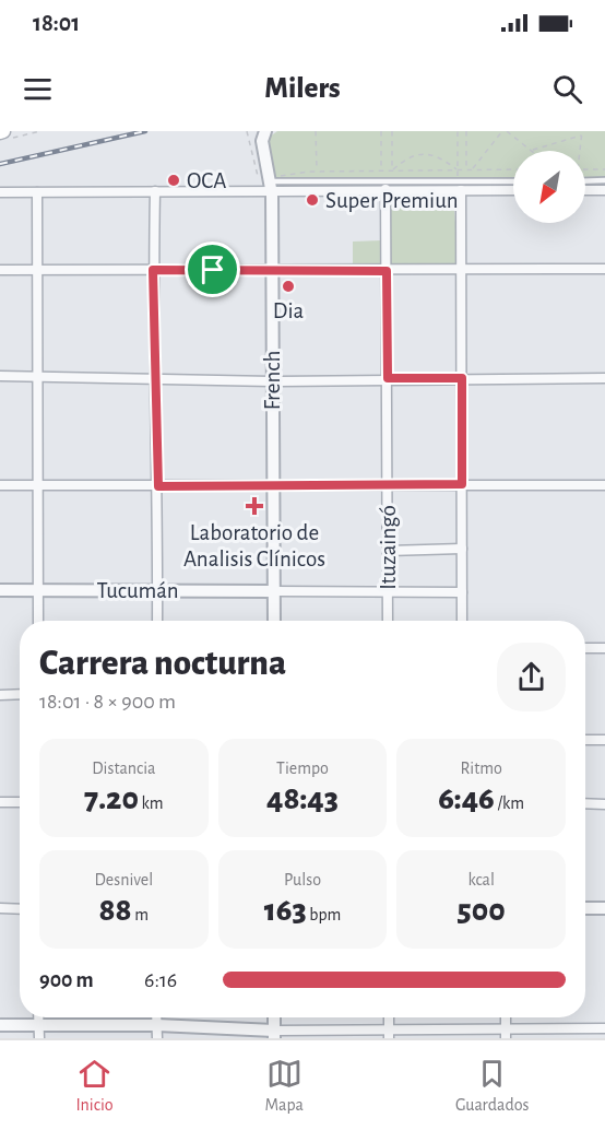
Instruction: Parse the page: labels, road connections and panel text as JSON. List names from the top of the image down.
{
  "streets": {
    "street": ["French", "Ituzaingó", "Tucumán"]
  },
  "crossings": [
    ["French", "Tucumán"]
  ],
  "places": {
    "other": ["OCA", "Super Premiun", "Dia"],
    "health": ["Laboratorio de Analisis Clínicos"]
  },
  "north": "bottom left",
  "page": {
    "status": "18:01",
    "header": "Milers",
    "heading": ["Carrera nocturna", "18:01 · 8 × 900 m"],
    "stats": [
      ["Distancia", "7.20 km"],
      ["Tiempo", "48:43"],
      ["Ritmo", "6:46 /km"],
      ["Desnivel", "88 m"],
      ["Pulso", "163 bpm"],
      ["kcal", "500"]
    ],
    "list": [
      {
        "name": "900 m",
        "note": "6:16"
      }
    ],
    "tabs": ["Inicio", "Mapa", "Guardados"]
  }
}
